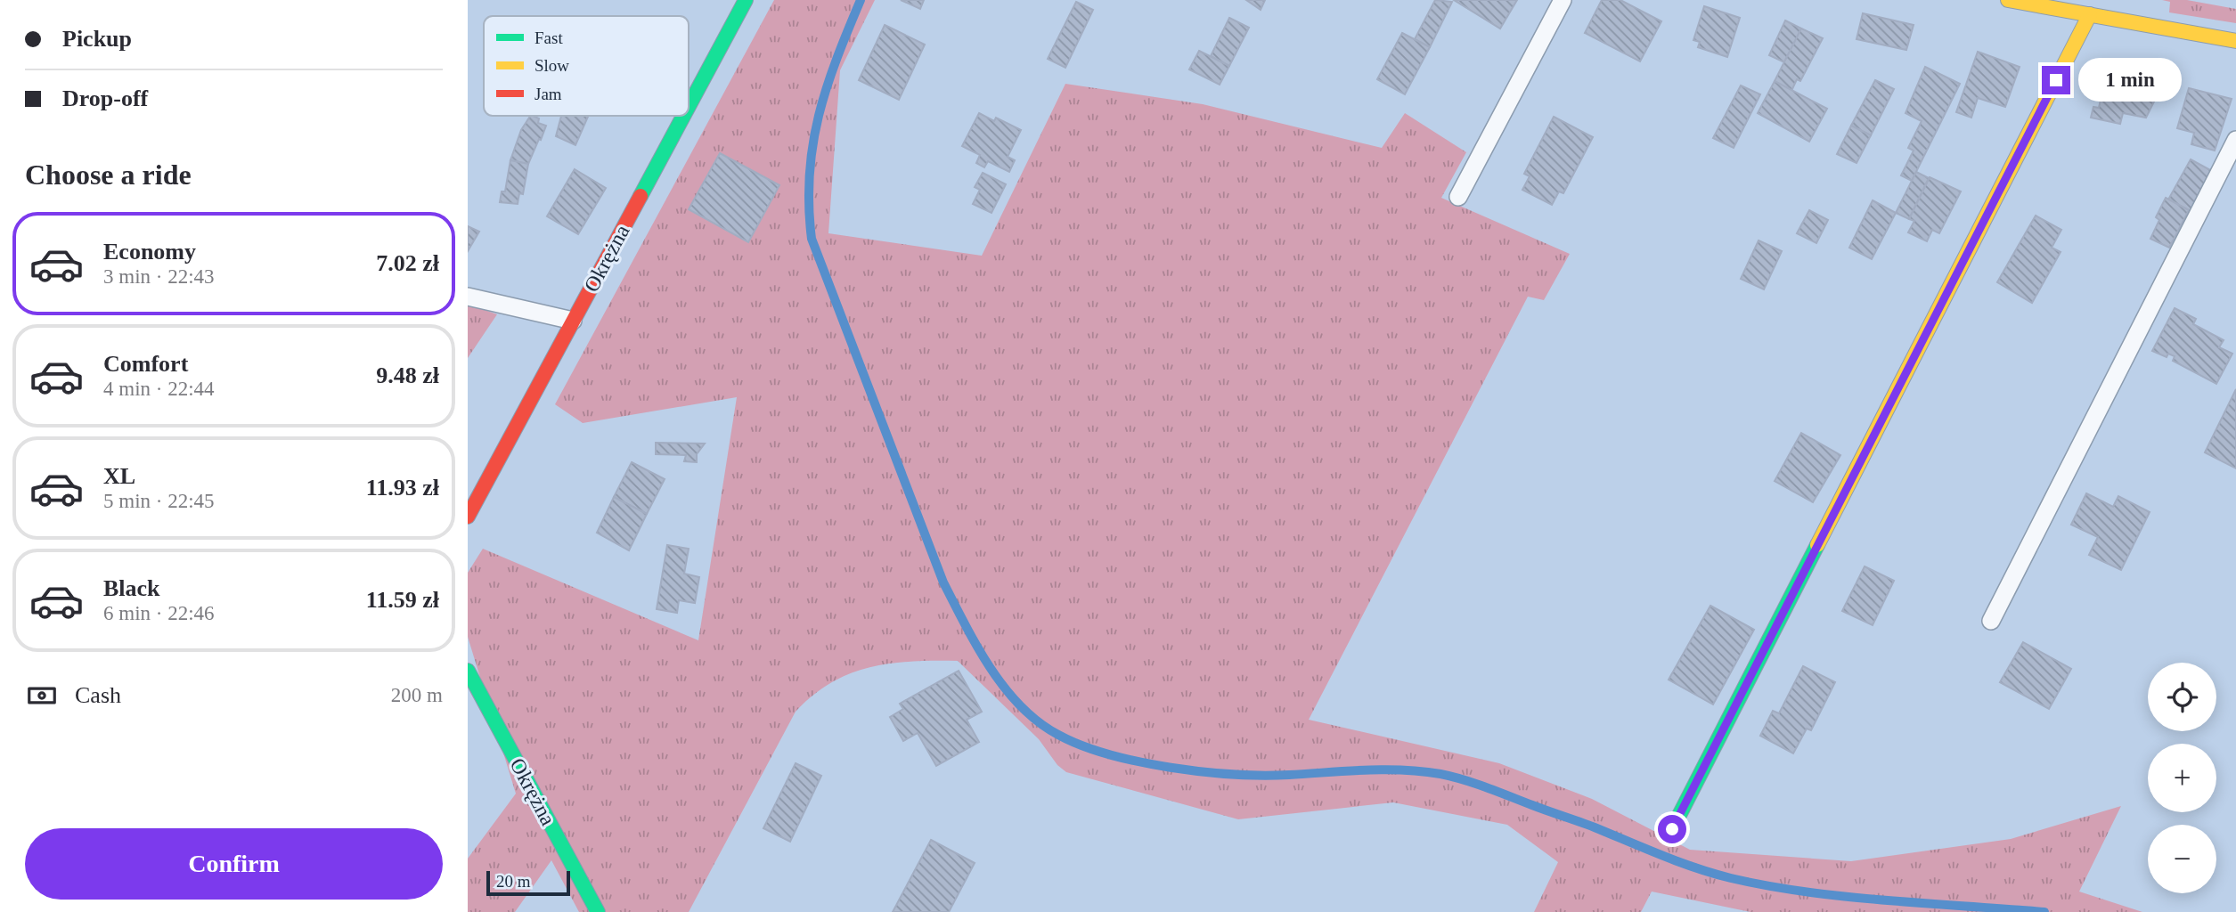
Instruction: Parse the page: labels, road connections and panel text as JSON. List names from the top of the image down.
{
  "streets": {
    "street": ["Okrężna"]
  },
  "legend": ["Fast", "Slow", "Jam"],
  "scale_bar": "20 m",
  "page": {
    "banner": ["Pickup", "Drop-off"],
    "bubble": "1 min",
    "heading": "Choose a ride",
    "list": [
      {
        "name": "Economy",
        "note": "3 min · 22:43",
        "value": "7.02 zł"
      },
      {
        "name": "Comfort",
        "note": "4 min · 22:44",
        "value": "9.48 zł"
      },
      {
        "name": "XL",
        "note": "5 min · 22:45",
        "value": "11.93 zł"
      },
      {
        "name": "Black",
        "note": "6 min · 22:46",
        "value": "11.59 zł"
      }
    ],
    "pay": ["Cash", "200 m"],
    "map_buttons": ["+", "−"],
    "buttons": "Confirm",
    "scale": "20 m"
  }
}
